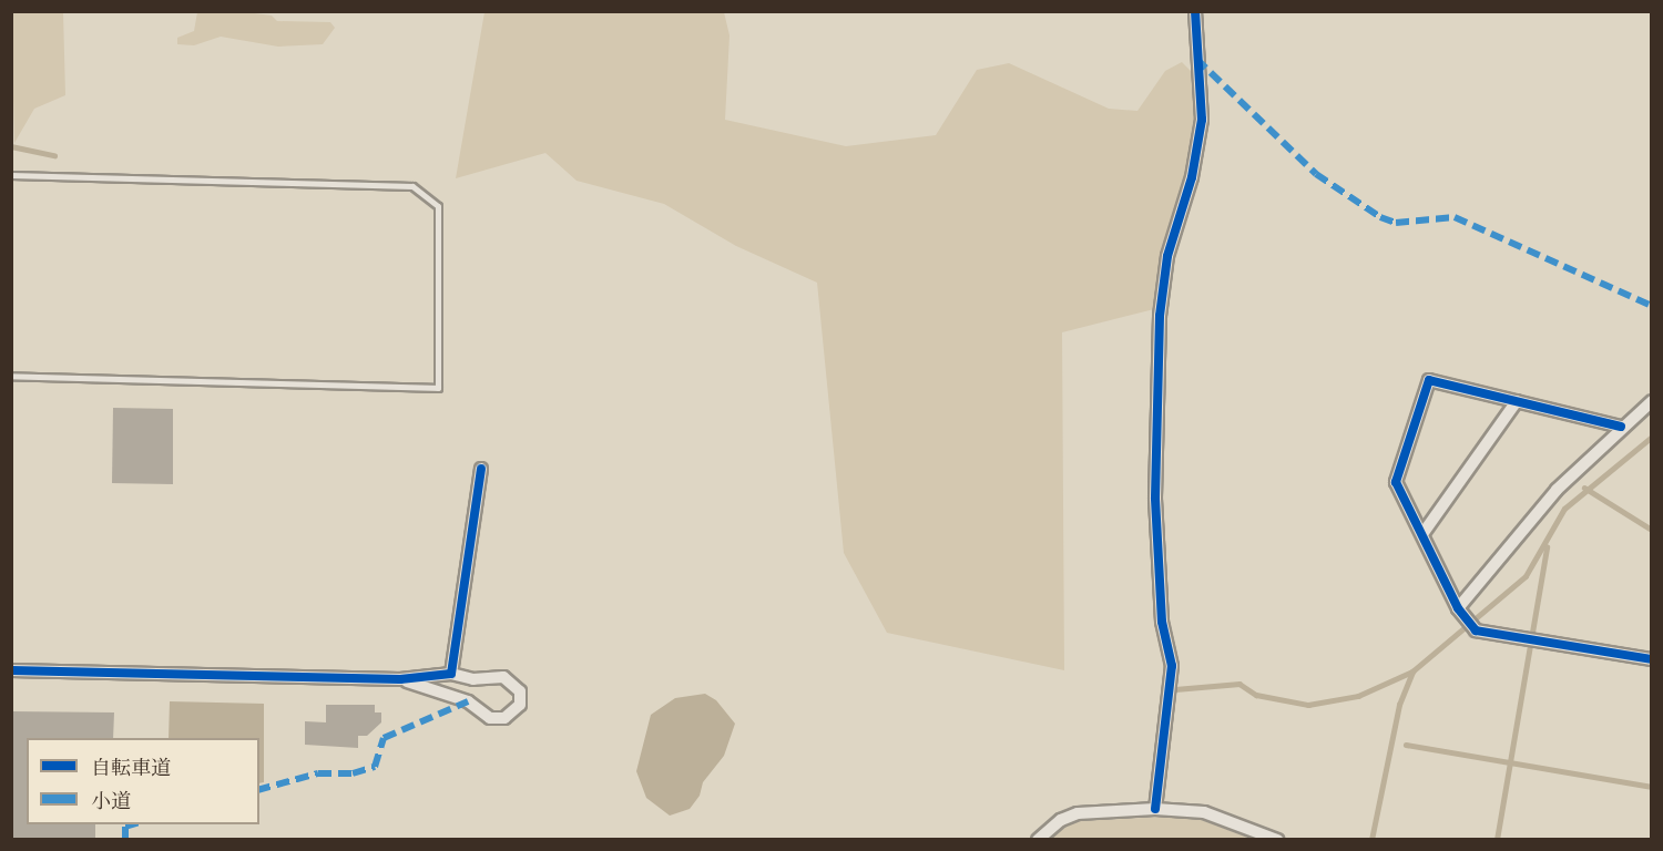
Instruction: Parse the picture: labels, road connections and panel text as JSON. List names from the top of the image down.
{
  "legend": ["自転車道", "小道"]
}
